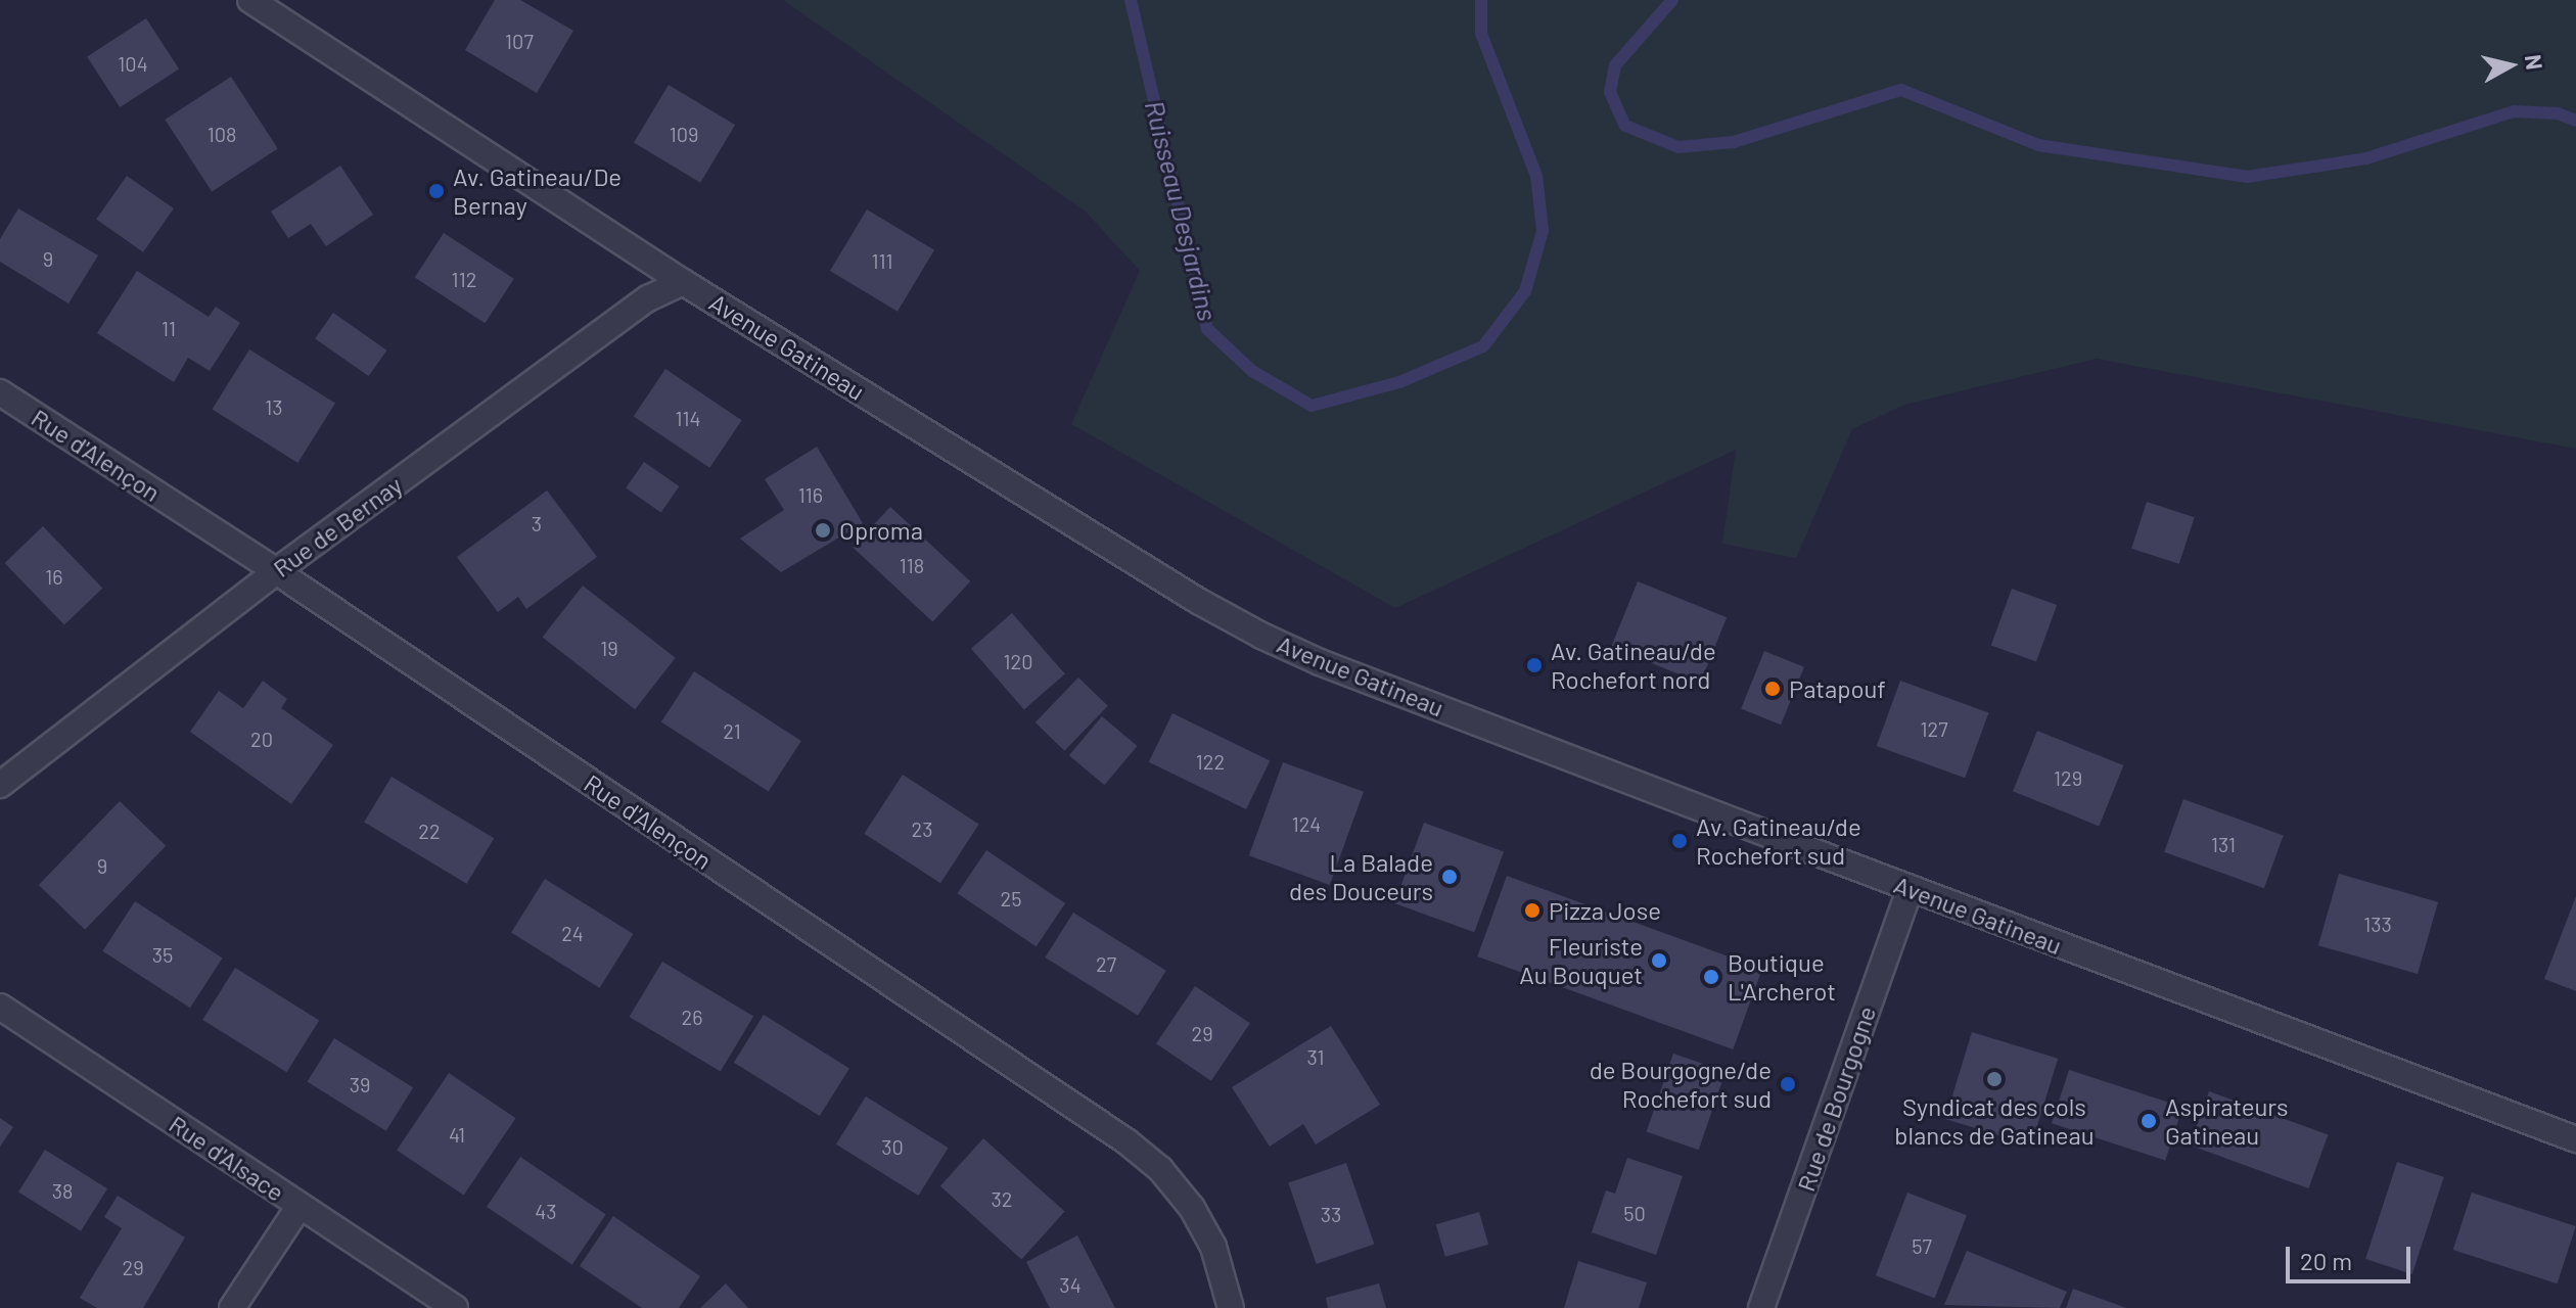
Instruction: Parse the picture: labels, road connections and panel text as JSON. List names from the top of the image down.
{
  "streets": {
    "street": [
      "Avenue Gatineau",
      "Rue d'Alençon",
      "Rue de Bernay",
      "Rue de Bourgogne",
      "Rue d'Alsace"
    ]
  },
  "crossings": [
    ["Avenue Gatineau", "Rue de Bernay"],
    ["Avenue Gatineau", "Rue de Bourgogne"],
    ["Rue d'Alençon", "Rue de Bernay"]
  ],
  "water": ["Ruisseau Desjardins"],
  "places": [
    "Av. Gatineau/De Bernay",
    "Oproma",
    "Av. Gatineau/de Rochefort nord",
    "Patapouf",
    "Av. Gatineau/de Rochefort sud",
    "La Balade des Douceurs",
    "Pizza Jose",
    "Fleuriste Au Bouquet",
    "Boutique L'Archerot",
    "Syndicat des cols blancs de Gatineau",
    "de Bourgogne/de Rochefort sud",
    "Aspirateurs Gatineau"
  ],
  "house_numbers": [
    "107",
    "104",
    "108",
    "109",
    "9",
    "111",
    "112",
    "11",
    "13",
    "114",
    "116",
    "3",
    "118",
    "16",
    "19",
    "120",
    "127",
    "21",
    "20",
    "122",
    "129",
    "124",
    "23",
    "22",
    "131",
    "9",
    "25",
    "133",
    "24",
    "35",
    "27",
    "26",
    "29",
    "31",
    "39",
    "41",
    "30",
    "38",
    "32",
    "43",
    "50",
    "33",
    "57",
    "29",
    "34"
  ],
  "scale_bar": "20 m",
  "north": "right"
}
